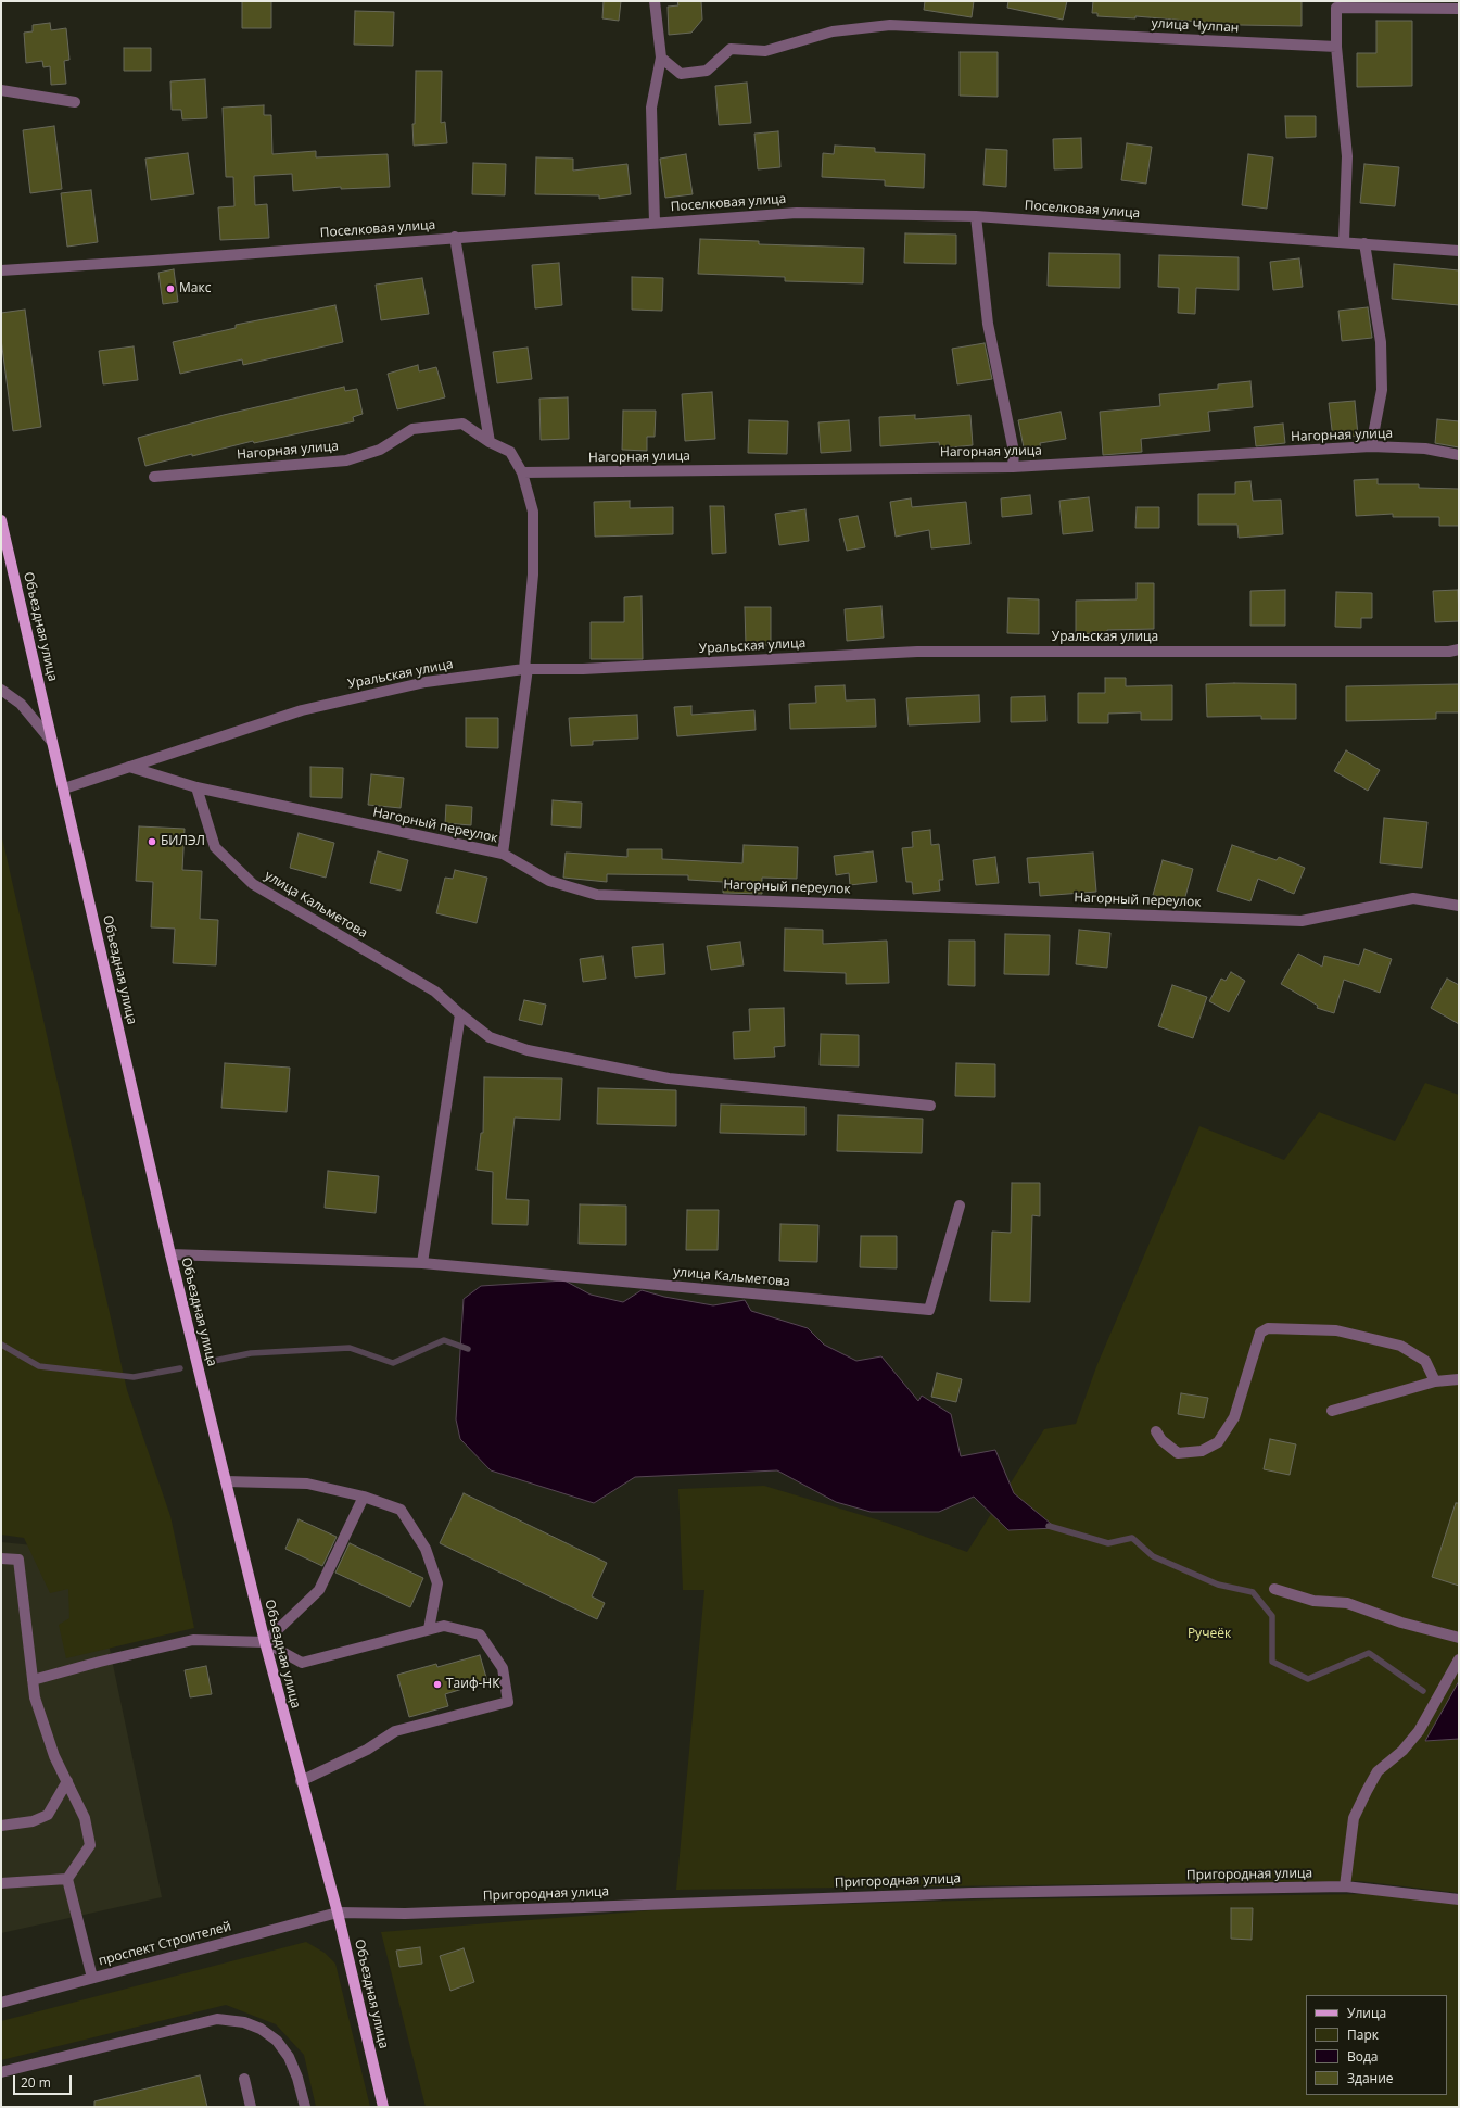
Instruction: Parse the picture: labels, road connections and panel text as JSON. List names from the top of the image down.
{
  "streets": {
    "main road": ["Объездная улица"],
    "street": [
      "улица Чулпан",
      "Поселковая улица",
      "Нагорная улица",
      "Уральская улица",
      "Нагорный переулок",
      "улица Кальметова",
      "Пригородная улица",
      "проспект Строителей"
    ]
  },
  "crossings": [
    ["Нагорная улица", "Уральская улица"],
    ["Нагорная улица", "Нагорный переулок"],
    ["Объездная улица", "Уральская улица"],
    ["Объездная улица", "улица Кальметова"],
    ["Объездная улица", "Пригородная улица"],
    ["Объездная улица", "проспект Строителей"],
    ["Уральская улица", "Нагорный переулок"],
    ["Нагорный переулок", "улица Кальметова"],
    ["Пригородная улица", "проспект Строителей"]
  ],
  "parks": ["Ручеёк"],
  "places": ["Макс", "БИЛЭЛ", "Таиф-НК"],
  "legend": [
    "Улица",
    "Парк",
    "Вода",
    "Здание"
  ],
  "scale_bar": "20 m"
}
